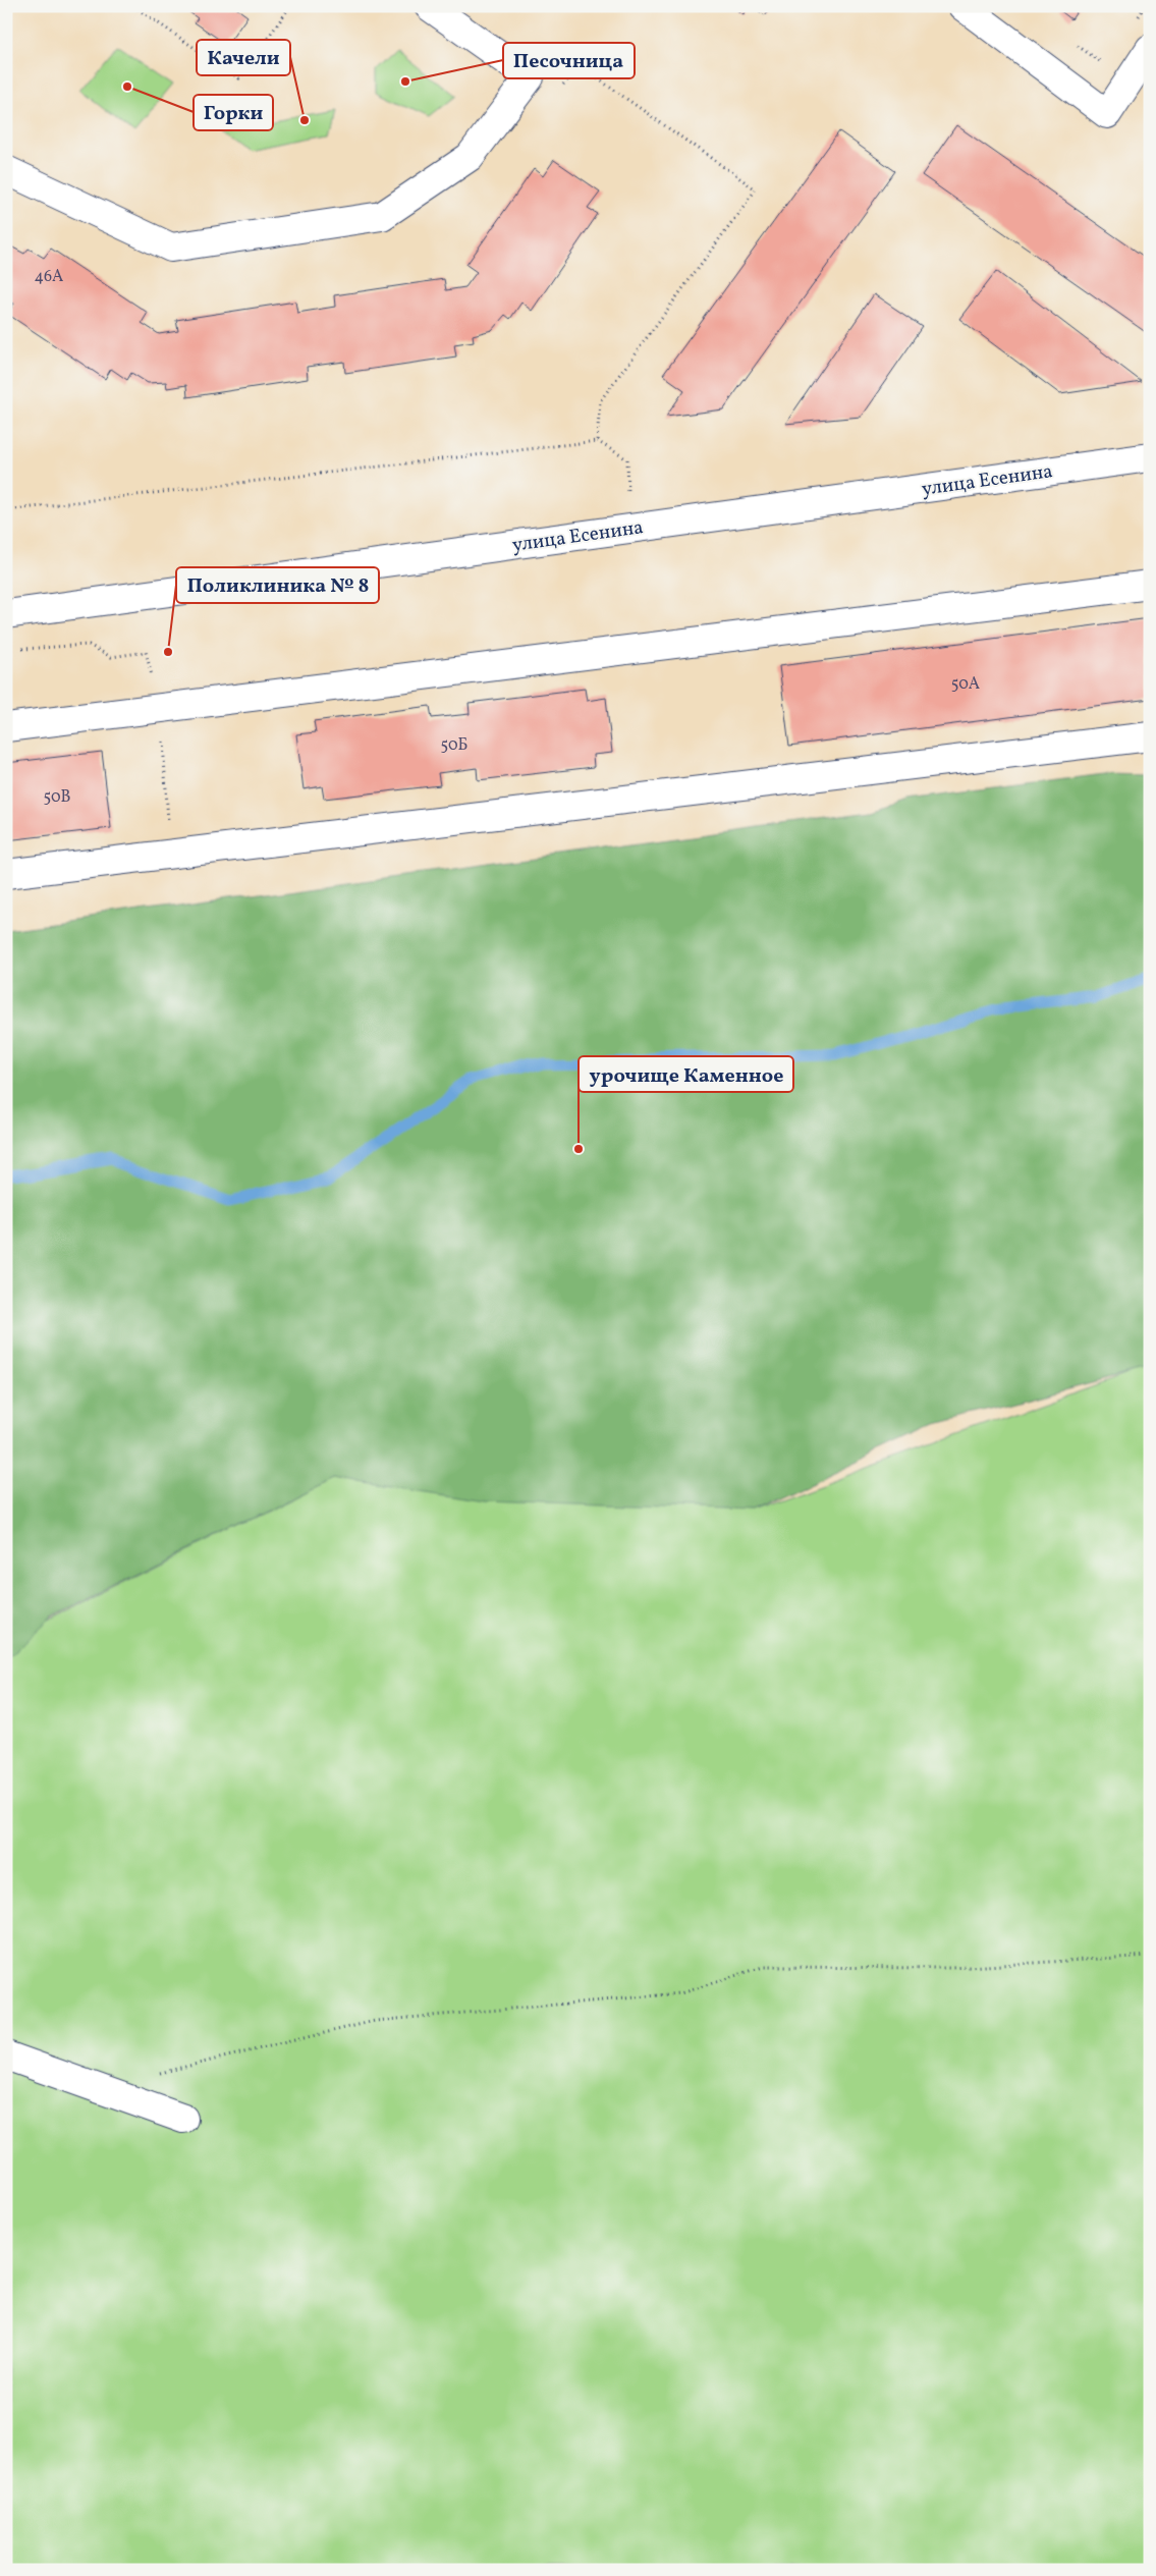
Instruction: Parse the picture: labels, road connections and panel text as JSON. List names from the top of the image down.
{
  "streets": {
    "street": ["улица Есенина"]
  },
  "places": [
    "Песочница",
    "Горки",
    "Качели",
    "Поликлиника № 8",
    "урочище Каменное"
  ],
  "house_numbers": [
    "46А",
    "50А",
    "50Б",
    "50В"
  ]
}
